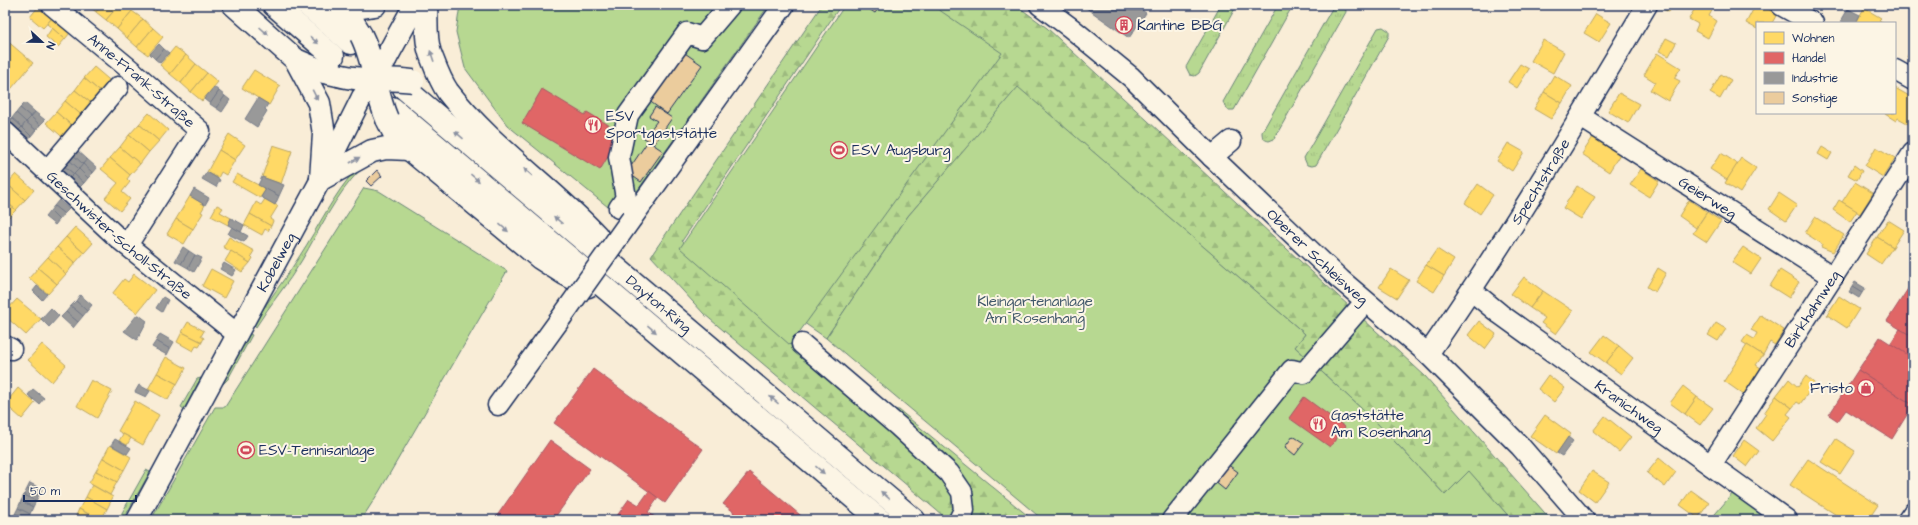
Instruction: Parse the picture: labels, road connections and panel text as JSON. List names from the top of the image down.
{
  "streets": {
    "main road": ["Kobelweg", "Dayton-Ring"],
    "street": [
      "Anne-Frank-Straße",
      "Spechtstraße",
      "Geierweg",
      "Geschwister-Scholl-Straße",
      "Oberer Schleisweg",
      "Birkhahnweg",
      "Kranichweg"
    ]
  },
  "crossings": [
    ["Anne-Frank-Straße", "Geschwister-Scholl-Straße"],
    ["Spechtstraße", "Geierweg"],
    ["Spechtstraße", "Oberer Schleisweg"],
    ["Spechtstraße", "Kranichweg"],
    ["Geierweg", "Birkhahnweg"],
    ["Geschwister-Scholl-Straße", "Kobelweg"],
    ["Birkhahnweg", "Kranichweg"]
  ],
  "parks": ["Kleingartenanlage Am Rosenhang"],
  "places": {
    "building": ["Kantine BBG"],
    "restaurant": ["ESV Sportgaststätte", "Gaststätte Am Rosenhang"],
    "sports": ["ESV Augsburg", "ESV-Tennisanlage"],
    "shop": ["Fristo"]
  },
  "legend": [
    "Wohnen",
    "Handel",
    "Industrie",
    "Sonstige"
  ],
  "scale_bar": "50 m",
  "north": "right"
}
